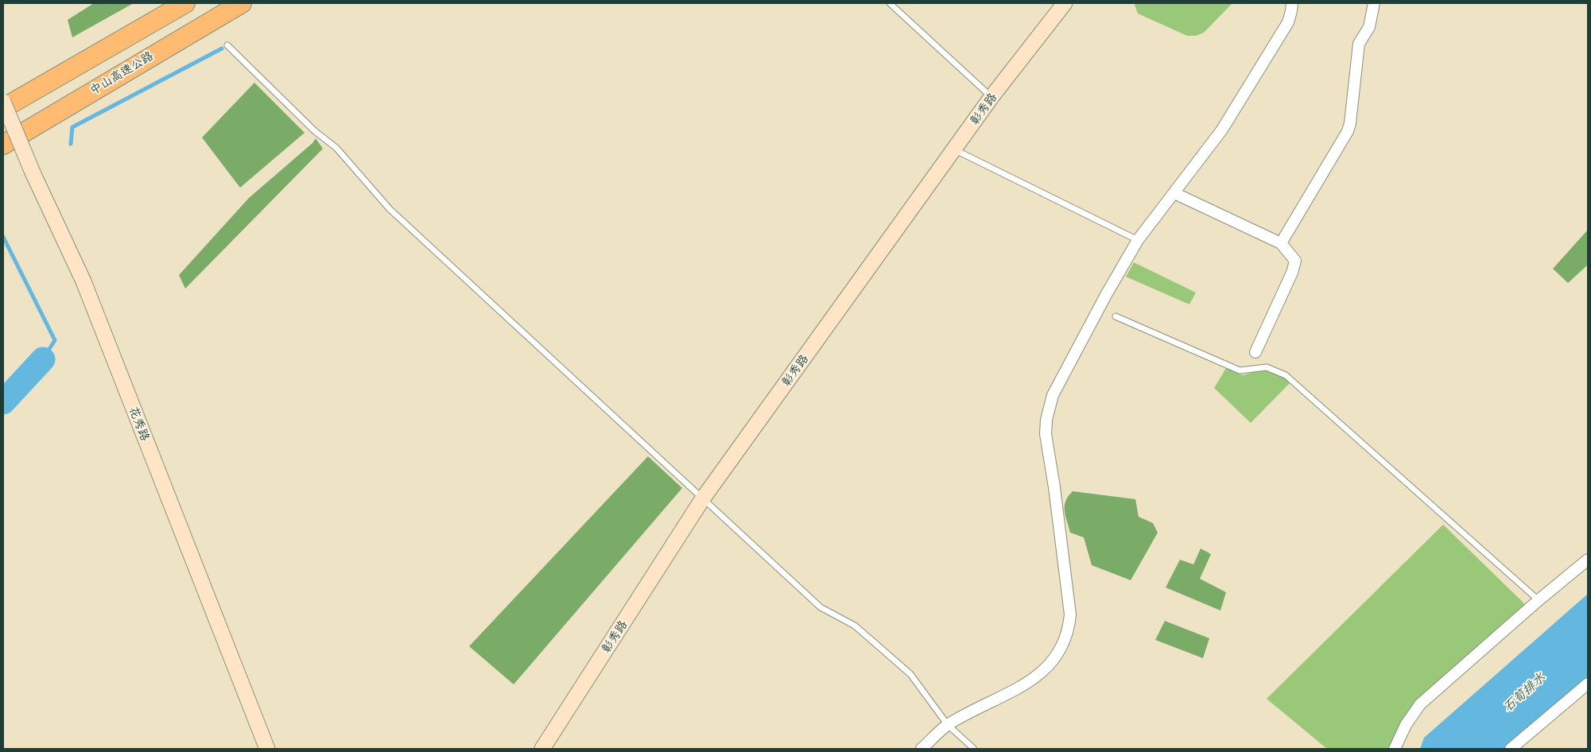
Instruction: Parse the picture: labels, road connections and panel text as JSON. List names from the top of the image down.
{
  "streets": {
    "highway": ["中山高速公路"],
    "street": ["彰秀路", "花秀路"]
  },
  "water": ["石筍排水"]
}
